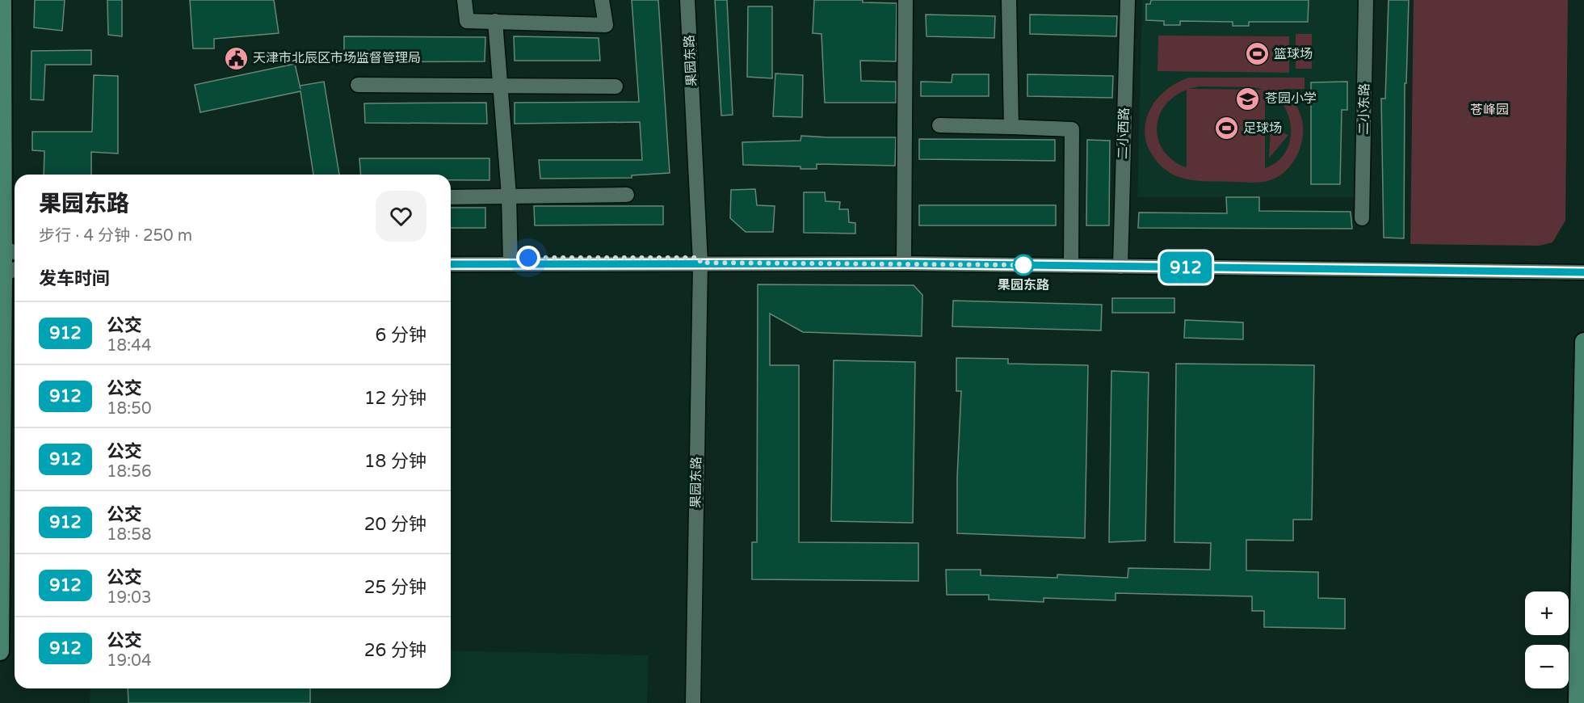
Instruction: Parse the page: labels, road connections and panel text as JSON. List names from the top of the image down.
{
  "streets": {
    "street": ["果园东路", "二小东路", "二小西路"]
  },
  "parks": ["苍峰园"],
  "places": {
    "sports": ["篮球场", "足球场"],
    "public building": ["天津市北辰区市场监督管理局"],
    "school or university": ["苍园小学"],
    "other": ["果园东路"]
  },
  "lines": ["bus line 912"],
  "page": {
    "on_map": "912",
    "heading": [
      ["果园东路", "步行 · 4 分钟 · 250 m"],
      "发车时间"
    ],
    "list": [
      {
        "mark": "912",
        "name": "公交",
        "note": "18:44",
        "value": "6 分钟"
      },
      {
        "mark": "912",
        "name": "公交",
        "note": "18:50",
        "value": "12 分钟"
      },
      {
        "mark": "912",
        "name": "公交",
        "note": "18:56",
        "value": "18 分钟"
      },
      {
        "mark": "912",
        "name": "公交",
        "note": "18:58",
        "value": "20 分钟"
      },
      {
        "mark": "912",
        "name": "公交",
        "note": "19:03",
        "value": "25 分钟"
      },
      {
        "mark": "912",
        "name": "公交",
        "note": "19:04",
        "value": "26 分钟"
      }
    ],
    "map_buttons": ["+", "−"]
  }
}
